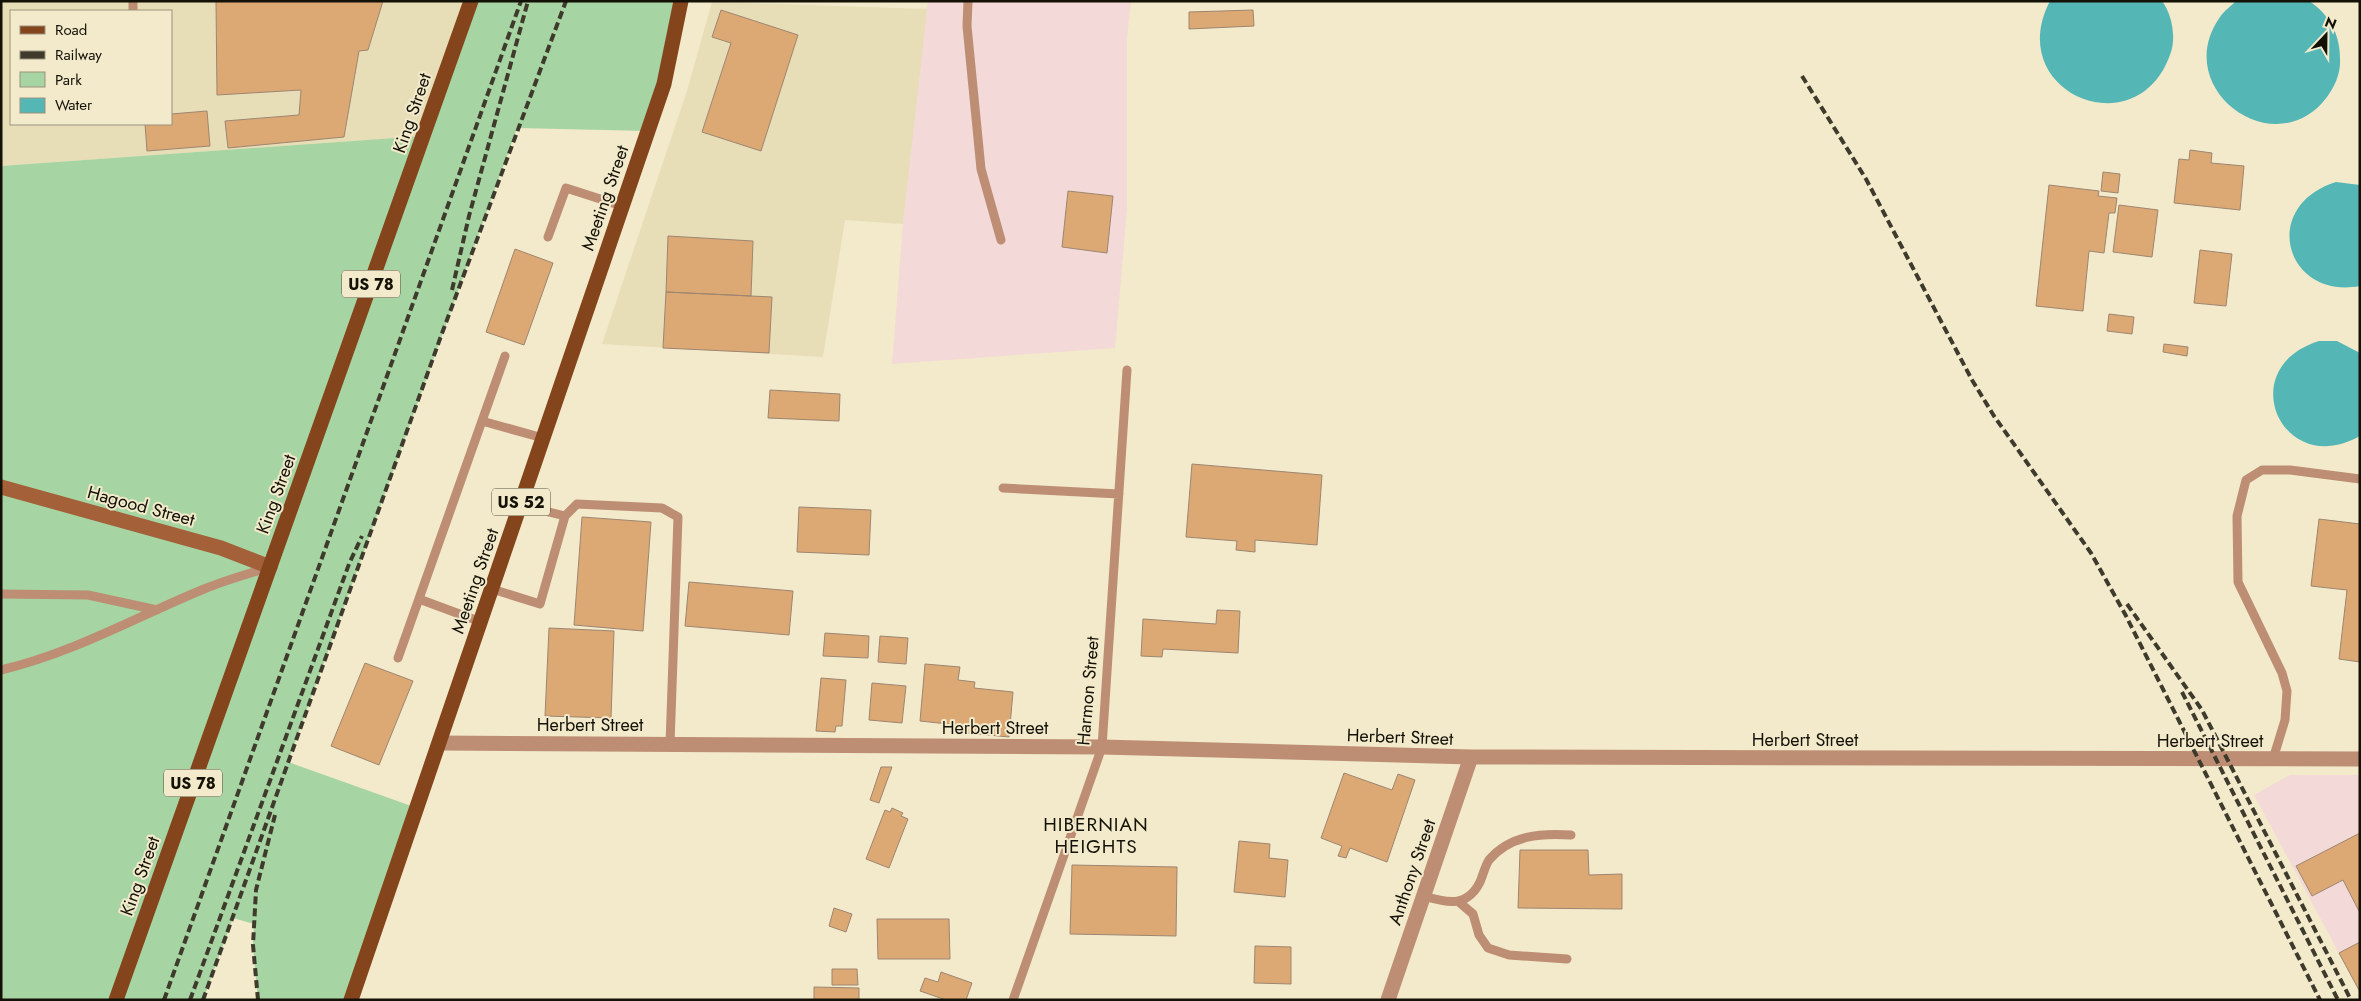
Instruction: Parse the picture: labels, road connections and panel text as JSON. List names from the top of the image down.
{
  "streets": {
    "main road": [
      "King Street",
      "Meeting Street",
      "US 78",
      "US 52"
    ],
    "street": ["Hagood Street", "Herbert Street", "Anthony Street"],
    "lane": ["Harmon Street"]
  },
  "crossings": [
    ["King Street", "Hagood Street"],
    ["Meeting Street", "Herbert Street"],
    ["Harmon Street", "Herbert Street"],
    ["Herbert Street", "Anthony Street"]
  ],
  "districts": ["HIBERNIAN HEIGHTS"],
  "legend": [
    "Road",
    "Railway",
    "Park",
    "Water"
  ],
  "north": "top"
}
